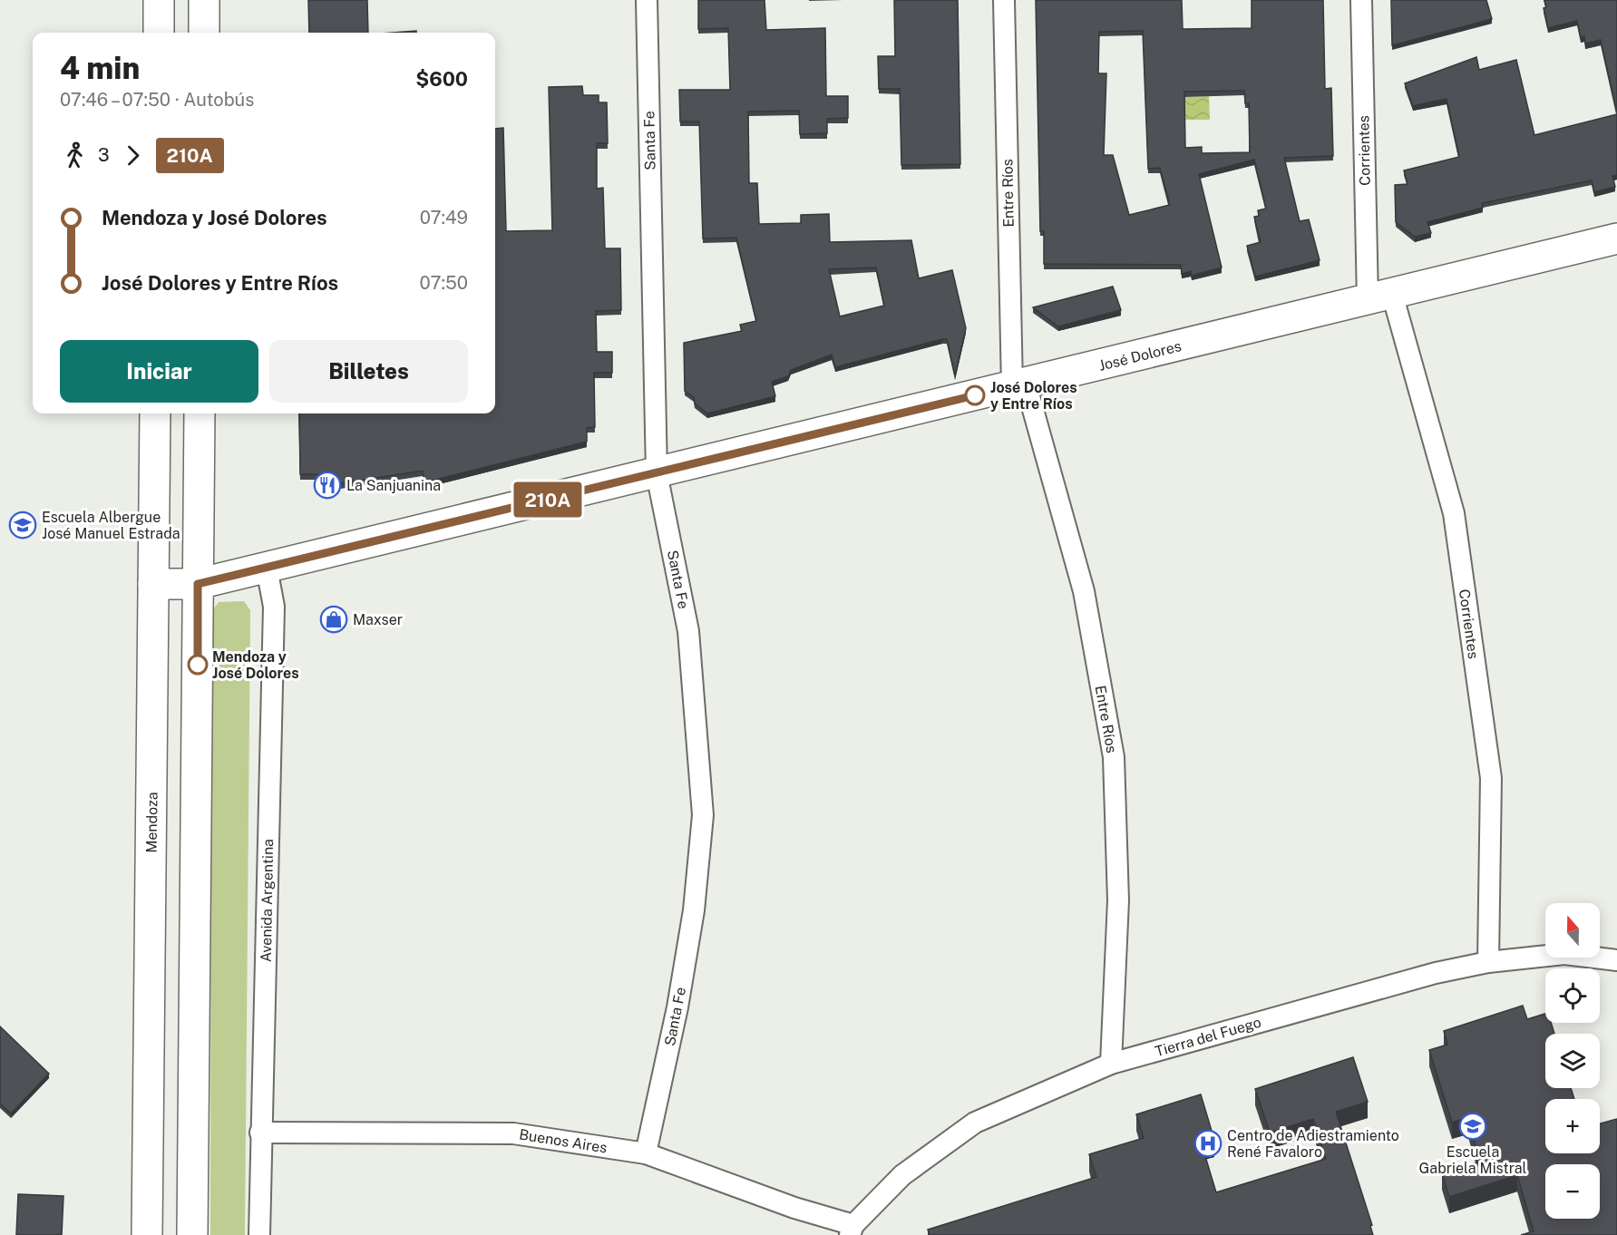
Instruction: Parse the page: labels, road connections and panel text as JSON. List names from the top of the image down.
{
  "streets": {
    "main road": ["José Dolores", "Mendoza"],
    "street": [
      "Santa Fe",
      "Corrientes",
      "Entre Ríos",
      "Avenida Argentina",
      "Tierra del Fuego",
      "Buenos Aires"
    ]
  },
  "crossings": [
    ["Santa Fe", "José Dolores"],
    ["Santa Fe", "Buenos Aires"],
    ["Corrientes", "José Dolores"],
    ["Corrientes", "Tierra del Fuego"],
    ["Entre Ríos", "José Dolores"],
    ["Entre Ríos", "Tierra del Fuego"],
    ["José Dolores", "Mendoza"],
    ["José Dolores", "Avenida Argentina"],
    ["Avenida Argentina", "Buenos Aires"],
    ["Tierra del Fuego", "Buenos Aires"]
  ],
  "places": {
    "other": ["José Dolores y Entre Ríos", "Mendoza y José Dolores"],
    "restaurant": ["La Sanjuanina"],
    "school or university": ["Escuela Albergue José Manuel Estrada", "Escuela Gabriela Mistral"],
    "shop": ["Maxser"],
    "hospital": ["Centro de Adiestramiento René Favaloro"]
  },
  "lines": ["bus line 210A"],
  "north": "top",
  "page": {
    "on_map": "210A",
    "heading": ["4 min", "07:46 – 07:50 · Autobús", "$600"],
    "legs": ["3", "210A"],
    "list": [
      {
        "name": "Mendoza y José Dolores",
        "value": "07:49"
      },
      {
        "name": "José Dolores y Entre Ríos",
        "value": "07:50"
      }
    ],
    "buttons": ["Iniciar", "Billetes"],
    "map_buttons": ["+", "−"]
  }
}
